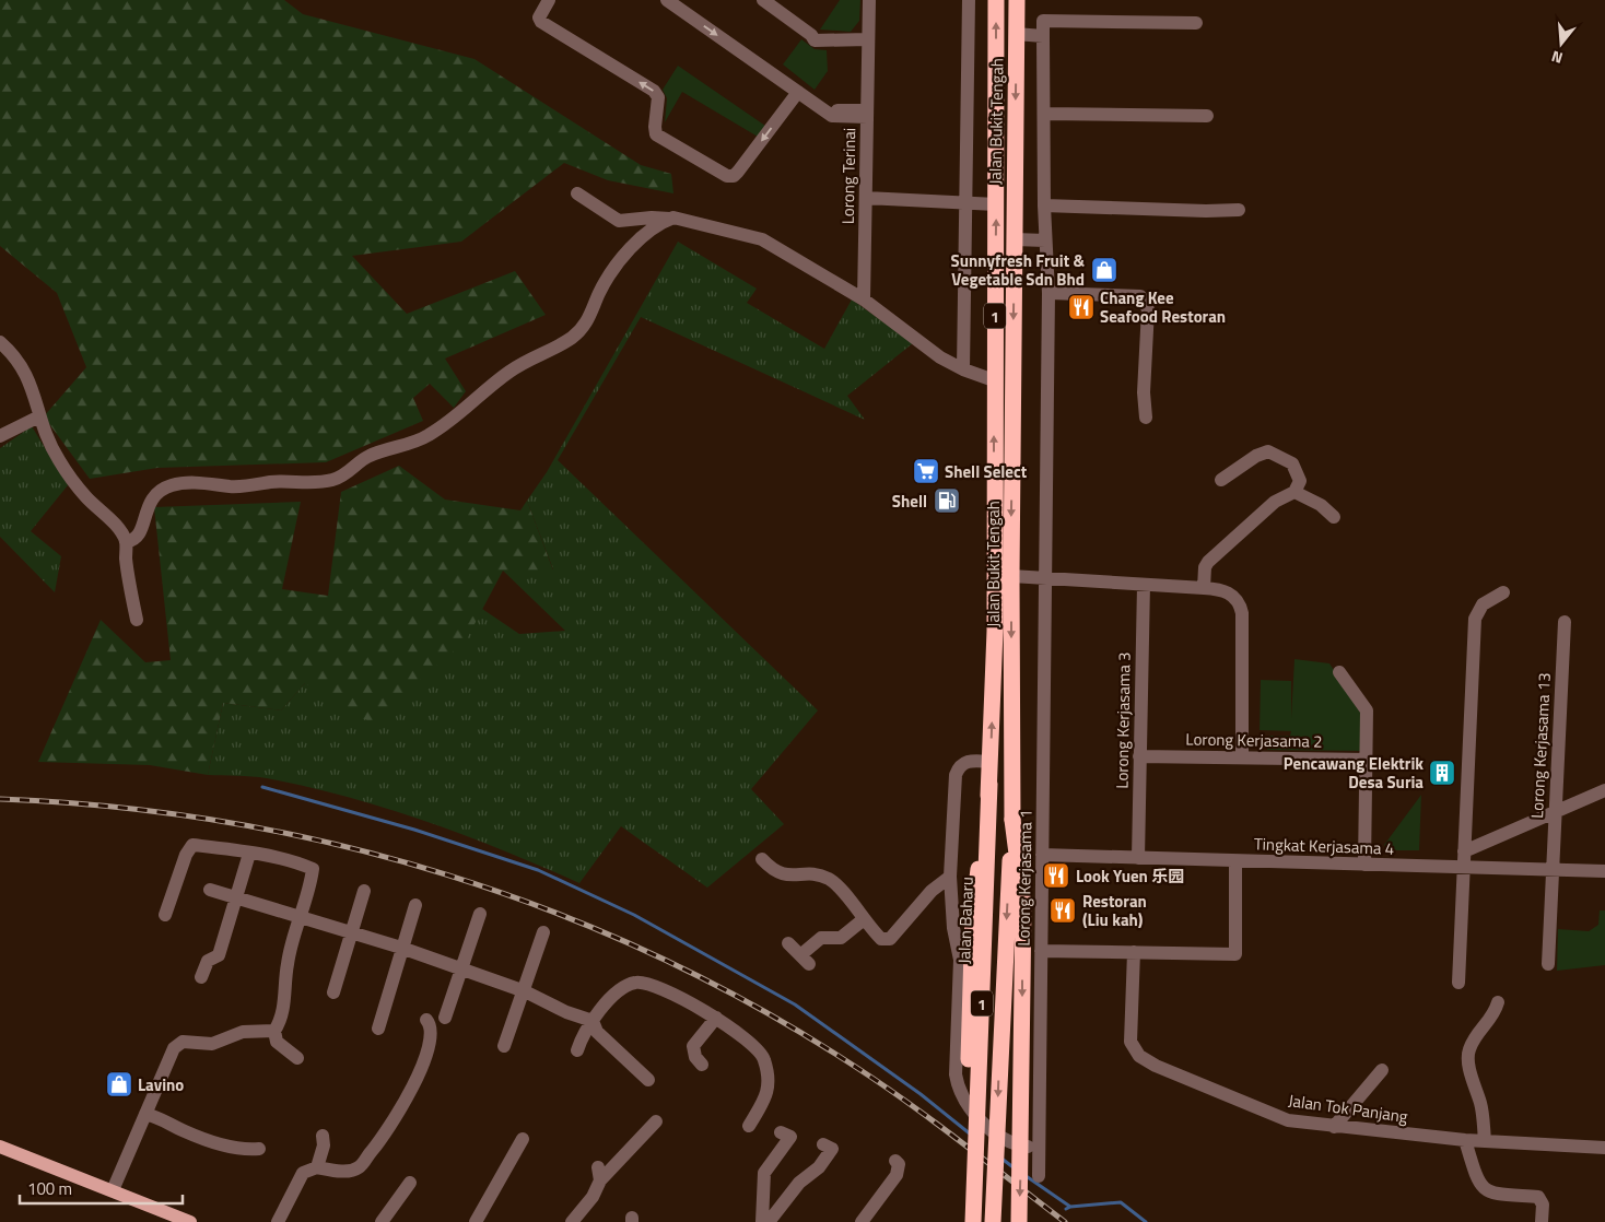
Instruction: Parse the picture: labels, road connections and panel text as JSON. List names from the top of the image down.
{
  "streets": {
    "highway": ["Jalan Bukit Tengah", "1", "Jalan Baharu"],
    "street": [
      "Lorong Terinai",
      "Lorong Kerjasama 3",
      "Lorong Kerjasama 2",
      "Lorong Kerjasama 13",
      "Tingkat Kerjasama 4",
      "Lorong Kerjasama 1",
      "Jalan Tok Panjang"
    ]
  },
  "crossings": [
    ["Jalan Bukit Tengah", "1"],
    ["Jalan Bukit Tengah", "Jalan Baharu"],
    ["Lorong Kerjasama 3", "Lorong Kerjasama 2"],
    ["Lorong Kerjasama 3", "Tingkat Kerjasama 4"],
    ["Lorong Kerjasama 13", "Tingkat Kerjasama 4"],
    ["Tingkat Kerjasama 4", "Lorong Kerjasama 1"]
  ],
  "places": {
    "shop": ["Sunnyfresh Fruit & Vegetable Sdn Bhd", "Lavino"],
    "restaurant": ["Chang Kee Seafood Restoran", "Look Yuen 乐园", "Restoran (Liu kah)"],
    "supermarket": ["Shell Select"],
    "fuel station": ["Shell"],
    "building": ["Pencawang Elektrik Desa Suria"]
  },
  "scale_bar": "100 m",
  "north": "bottom"
}
